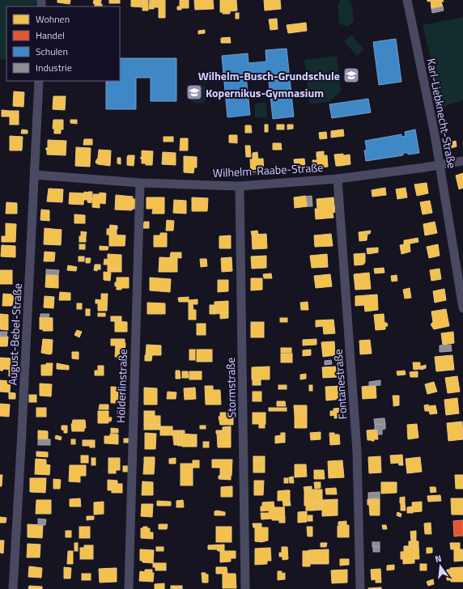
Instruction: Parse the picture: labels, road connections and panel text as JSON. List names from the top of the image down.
{
  "streets": {
    "street": [
      "Karl-Liebknecht-Straße",
      "Wilhelm-Raabe-Straße",
      "August-Bebel-Straße",
      "Fontanestraße",
      "Hölderlinstraße",
      "Stormstraße"
    ]
  },
  "crossings": [
    ["Karl-Liebknecht-Straße", "Wilhelm-Raabe-Straße"],
    ["Wilhelm-Raabe-Straße", "August-Bebel-Straße"],
    ["Wilhelm-Raabe-Straße", "Fontanestraße"],
    ["Wilhelm-Raabe-Straße", "Hölderlinstraße"],
    ["Wilhelm-Raabe-Straße", "Stormstraße"]
  ],
  "places": {
    "school or university": ["Wilhelm-Busch-Grundschule", "Kopernikus-Gymnasium"]
  },
  "legend": [
    "Wohnen",
    "Handel",
    "Schulen",
    "Industrie"
  ],
  "north": "top"
}
